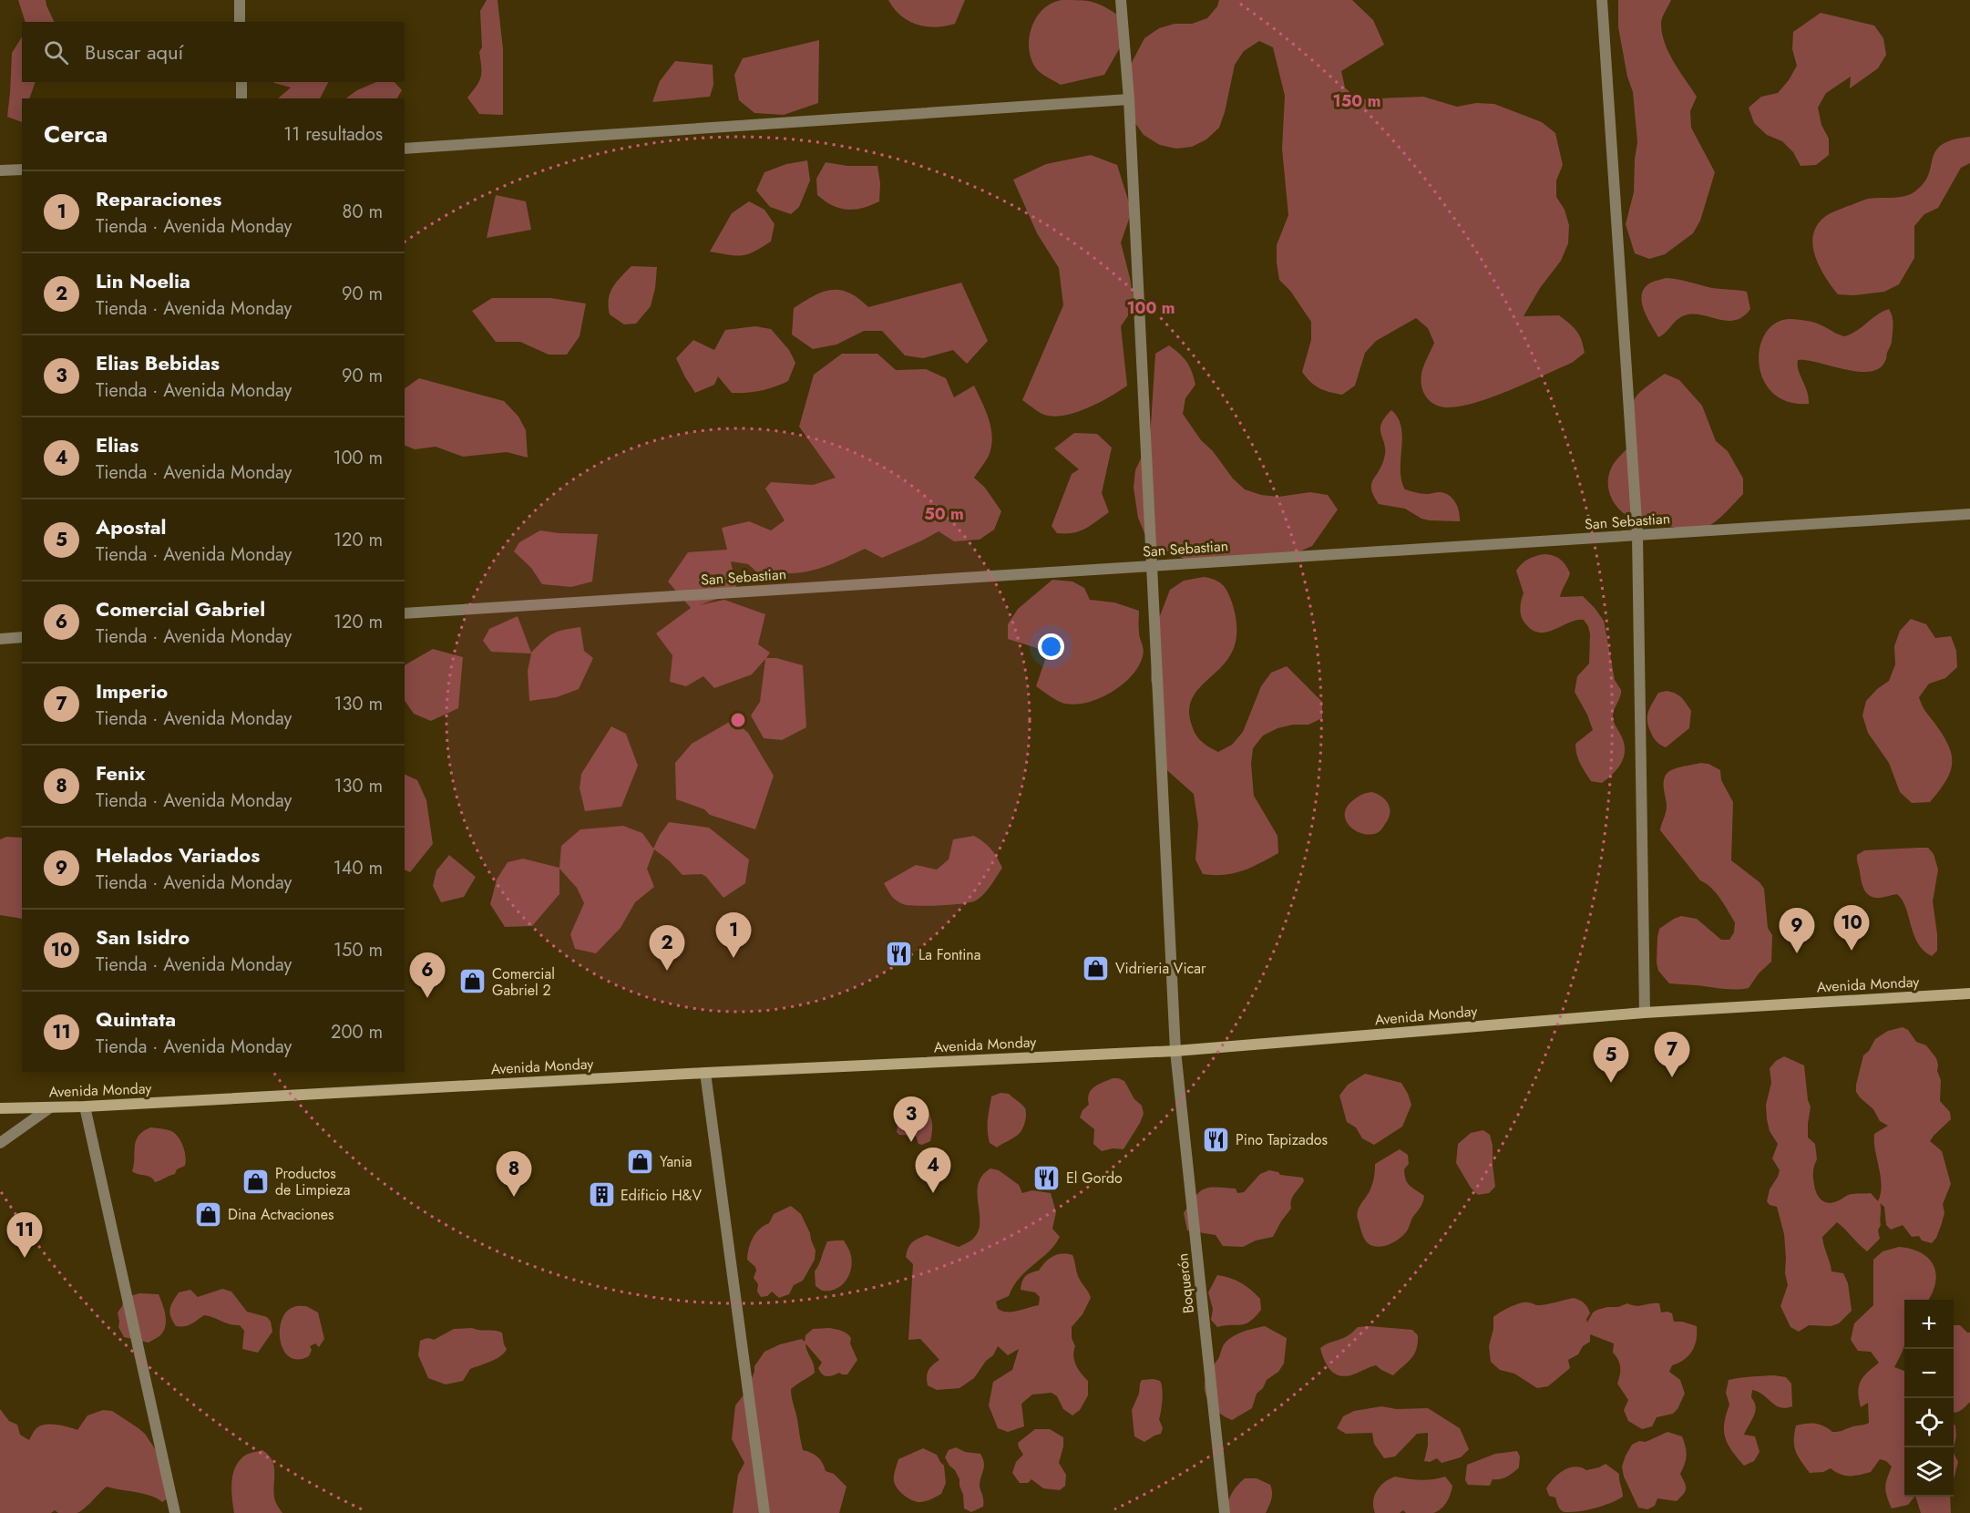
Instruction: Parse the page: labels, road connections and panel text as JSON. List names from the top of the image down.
{
  "streets": {
    "main road": ["Avenida Monday"],
    "street": ["San Sebastian", "Boquerón"]
  },
  "crossings": [
    ["San Sebastian", "Boquerón"],
    ["Avenida Monday", "Boquerón"]
  ],
  "places": {
    "restaurant": ["La Fontina", "Pino Tapizados", "El Gordo"],
    "shop": [
      "Vidrieria Vicar",
      "Comercial Gabriel 2",
      "Yania",
      "Productos de Limpieza",
      "Dina Actvaciones"
    ],
    "building": ["Edificio H&V"]
  },
  "page": {
    "search": "Buscar aquí",
    "heading": ["Cerca", "11 resultados"],
    "list": [
      {
        "mark": "1",
        "name": "Reparaciones",
        "note": "Tienda · Avenida Monday",
        "value": "80 m"
      },
      {
        "mark": "2",
        "name": "Lin Noelia",
        "note": "Tienda · Avenida Monday",
        "value": "90 m"
      },
      {
        "mark": "3",
        "name": "Elias Bebidas",
        "note": "Tienda · Avenida Monday",
        "value": "90 m"
      },
      {
        "mark": "4",
        "name": "Elias",
        "note": "Tienda · Avenida Monday",
        "value": "100 m"
      },
      {
        "mark": "5",
        "name": "Apostal",
        "note": "Tienda · Avenida Monday",
        "value": "120 m"
      },
      {
        "mark": "6",
        "name": "Comercial Gabriel",
        "note": "Tienda · Avenida Monday",
        "value": "120 m"
      },
      {
        "mark": "7",
        "name": "Imperio",
        "note": "Tienda · Avenida Monday",
        "value": "130 m"
      },
      {
        "mark": "8",
        "name": "Fenix",
        "note": "Tienda · Avenida Monday",
        "value": "130 m"
      },
      {
        "mark": "9",
        "name": "Helados Variados",
        "note": "Tienda · Avenida Monday",
        "value": "140 m"
      },
      {
        "mark": "10",
        "name": "San Isidro",
        "note": "Tienda · Avenida Monday",
        "value": "150 m"
      },
      {
        "mark": "11",
        "name": "Quintata",
        "note": "Tienda · Avenida Monday",
        "value": "200 m"
      }
    ],
    "pins": [
      "10",
      "9",
      "1",
      "2",
      "6",
      "7",
      "5",
      "3",
      "4",
      "8",
      "11"
    ],
    "map_buttons": ["+", "−"]
  },
  "rings": ["150 m", "100 m", "50 m"]
}
